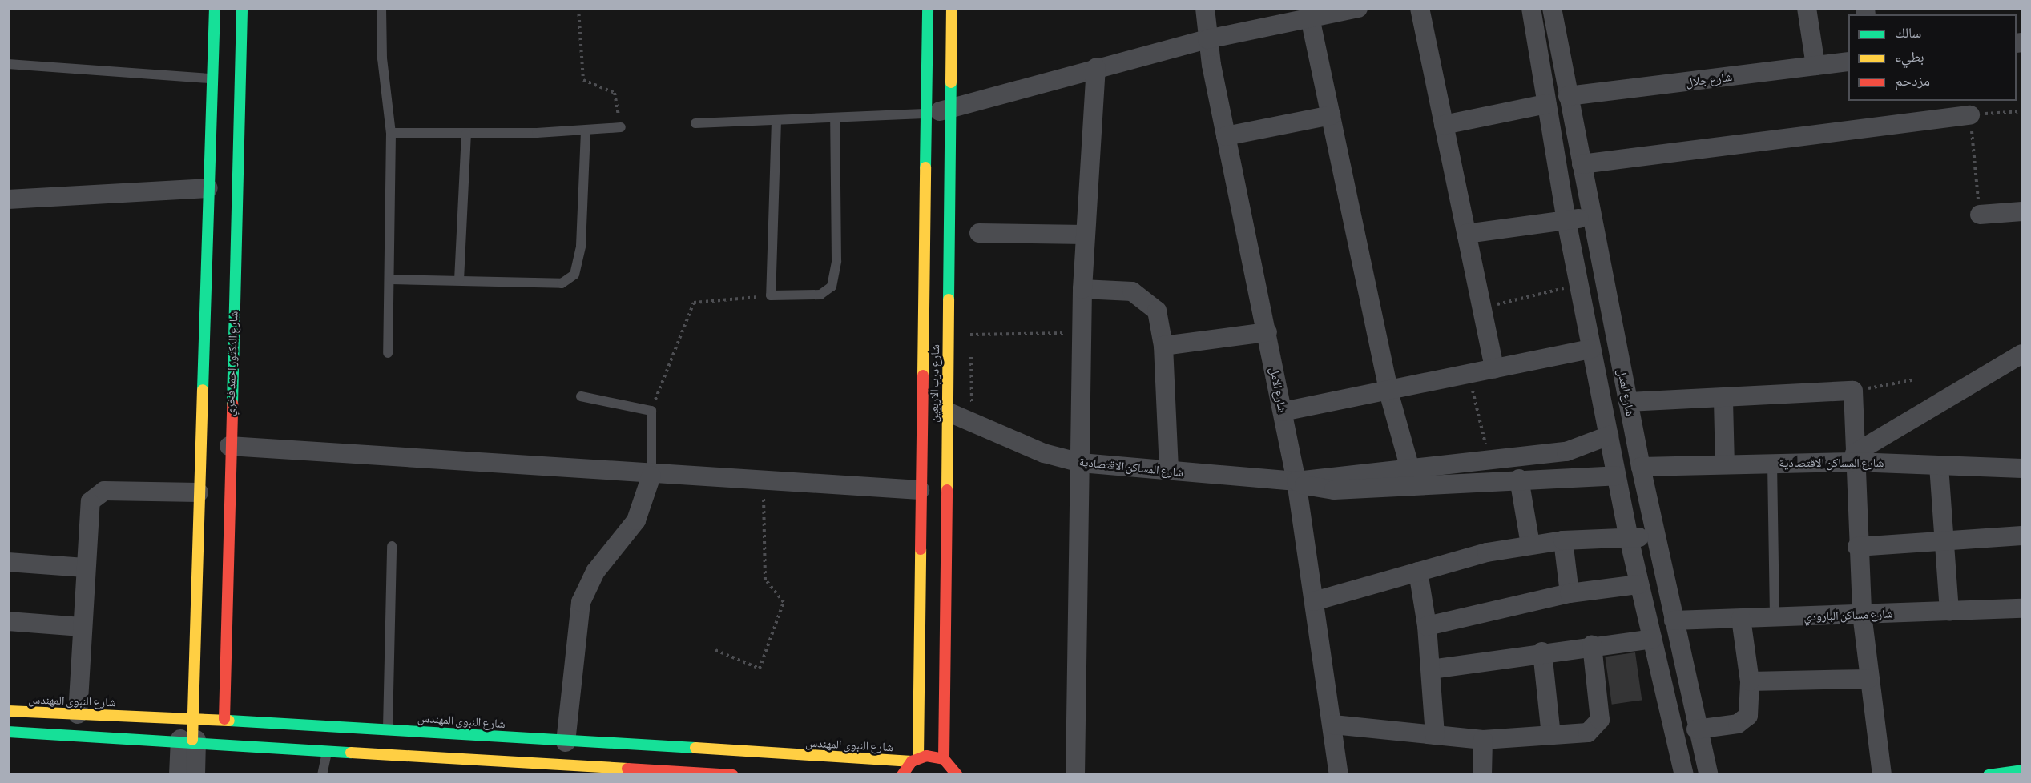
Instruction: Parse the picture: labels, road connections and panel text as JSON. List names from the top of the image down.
{
  "streets": {
    "main road": ["شارع الدكتور احمد فخري", "شارع درب الاربعين", "شارع النبوى المهندس"],
    "street": [
      "شارع جلال",
      "شارع الامل",
      "شارع العدل",
      "شارع المساكن الاقتصادية",
      "شارع مساكن البارودي"
    ]
  },
  "crossings": [
    ["شارع جلال", "شارع العدل"],
    ["شارع الدكتور احمد فخري", "شارع النبوى المهندس"],
    ["شارع درب الاربعين", "شارع المساكن الاقتصادية"],
    ["شارع درب الاربعين", "شارع النبوى المهندس"],
    ["شارع الامل", "شارع المساكن الاقتصادية"],
    ["شارع العدل", "شارع المساكن الاقتصادية"],
    ["شارع العدل", "شارع مساكن البارودي"]
  ],
  "legend": ["سالك", "بطيء", "مزدحم"]
}
